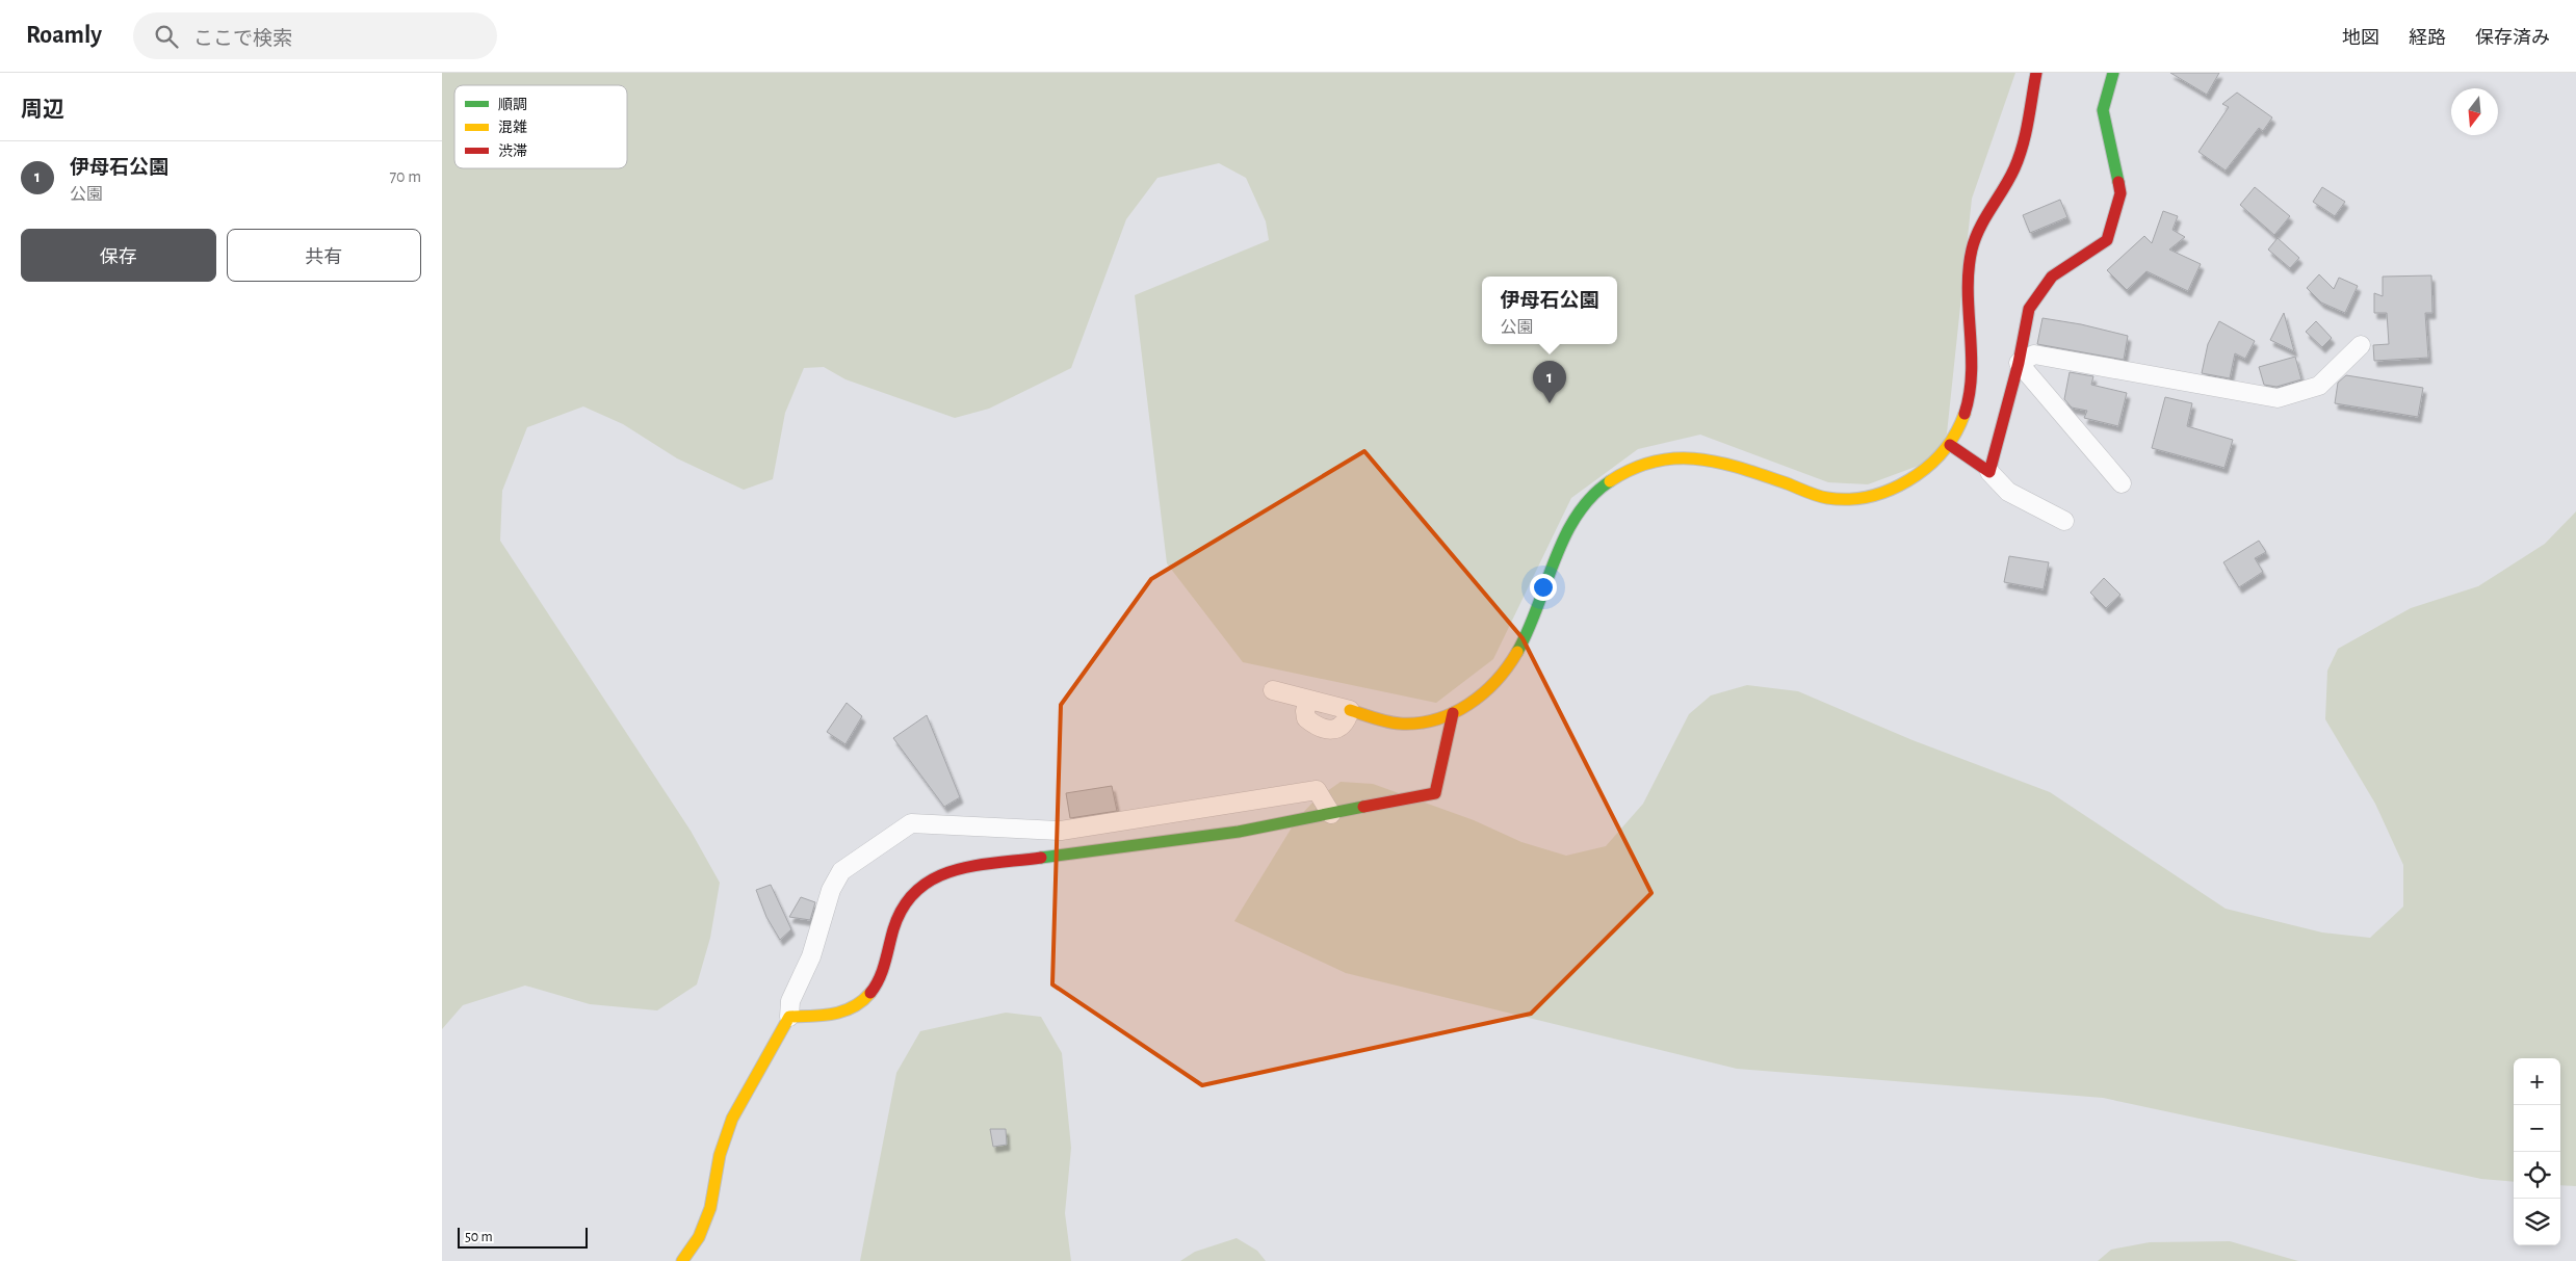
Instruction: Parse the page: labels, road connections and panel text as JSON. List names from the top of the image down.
{
  "legend": ["順調", "混雑", "渋滞"],
  "scale_bar": "50 m",
  "north": "bottom",
  "page": {
    "header": "Roamly",
    "search": "ここで検索",
    "nav": ["地図", "経路", "保存済み"],
    "heading": "周辺",
    "list": [
      {
        "mark": "1",
        "name": "伊母石公園",
        "note": "公園",
        "value": "70 m"
      }
    ],
    "buttons": ["保存", "共有"],
    "popup": ["伊母石公園", "公園"],
    "pins": "1",
    "map_buttons": ["+", "−"],
    "scale": "50 m"
  }
}
